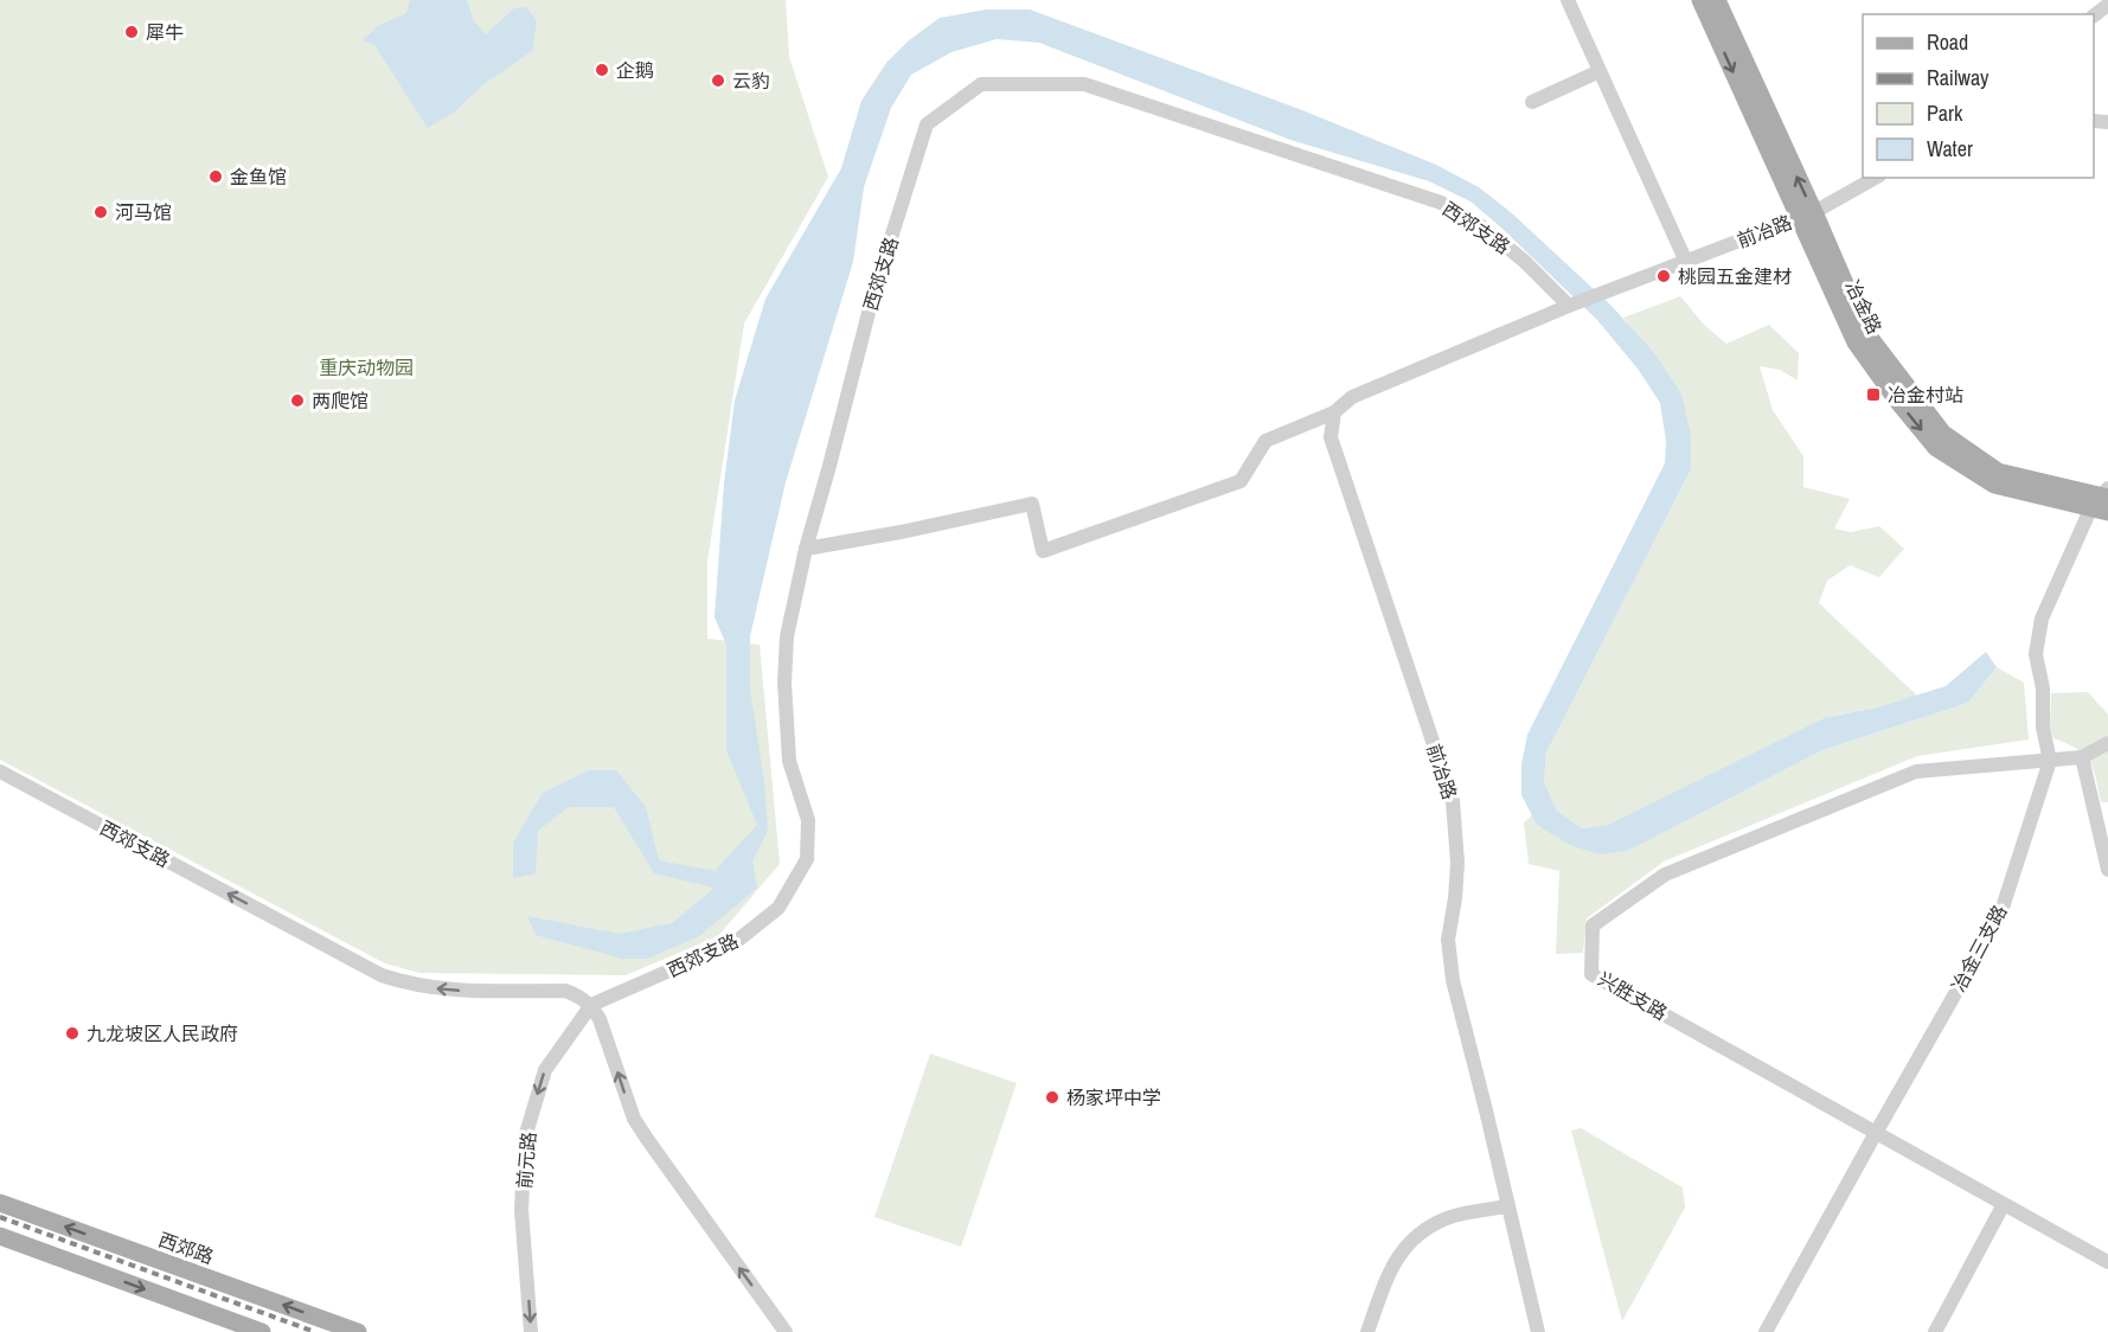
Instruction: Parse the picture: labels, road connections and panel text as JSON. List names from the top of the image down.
{
  "streets": {
    "main road": ["冶金路", "西郊路"],
    "street": [
      "西郊支路",
      "前冶路",
      "冶金三支路",
      "兴胜支路",
      "前元路"
    ]
  },
  "crossings": [
    ["西郊支路", "前冶路"],
    ["西郊支路", "前元路"],
    ["前冶路", "冶金路"],
    ["冶金路", "冶金三支路"],
    ["冶金三支路", "兴胜支路"]
  ],
  "one_way": ["前元路"],
  "parks": ["重庆动物园"],
  "places": {
    "other": [
      "犀牛",
      "企鹅",
      "云豹",
      "金鱼馆",
      "河马馆",
      "桃园五金建材",
      "两爬馆",
      "九龙坡区人民政府",
      "杨家坪中学"
    ],
    "transit": ["冶金村站"]
  },
  "legend": [
    "Road",
    "Railway",
    "Park",
    "Water"
  ]
}
